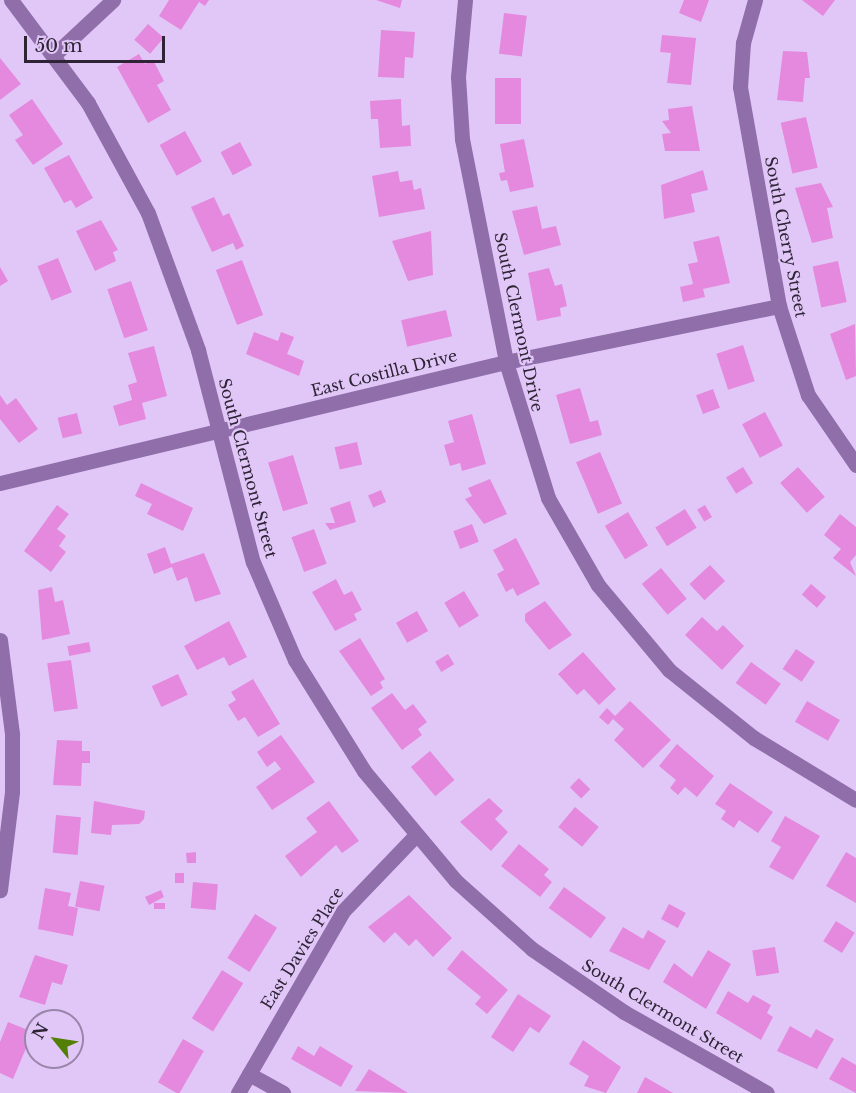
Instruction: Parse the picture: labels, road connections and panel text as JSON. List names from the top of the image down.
{
  "streets": {
    "street": [
      "South Cherry Street",
      "South Clermont Drive",
      "East Costilla Drive",
      "South Clermont Street",
      "East Davies Place"
    ]
  },
  "crossings": [
    ["South Cherry Street", "East Costilla Drive"],
    ["South Clermont Drive", "East Costilla Drive"],
    ["East Costilla Drive", "South Clermont Street"],
    ["South Clermont Street", "East Davies Place"]
  ],
  "scale_bar": "50 m",
  "north": "top left"
}
